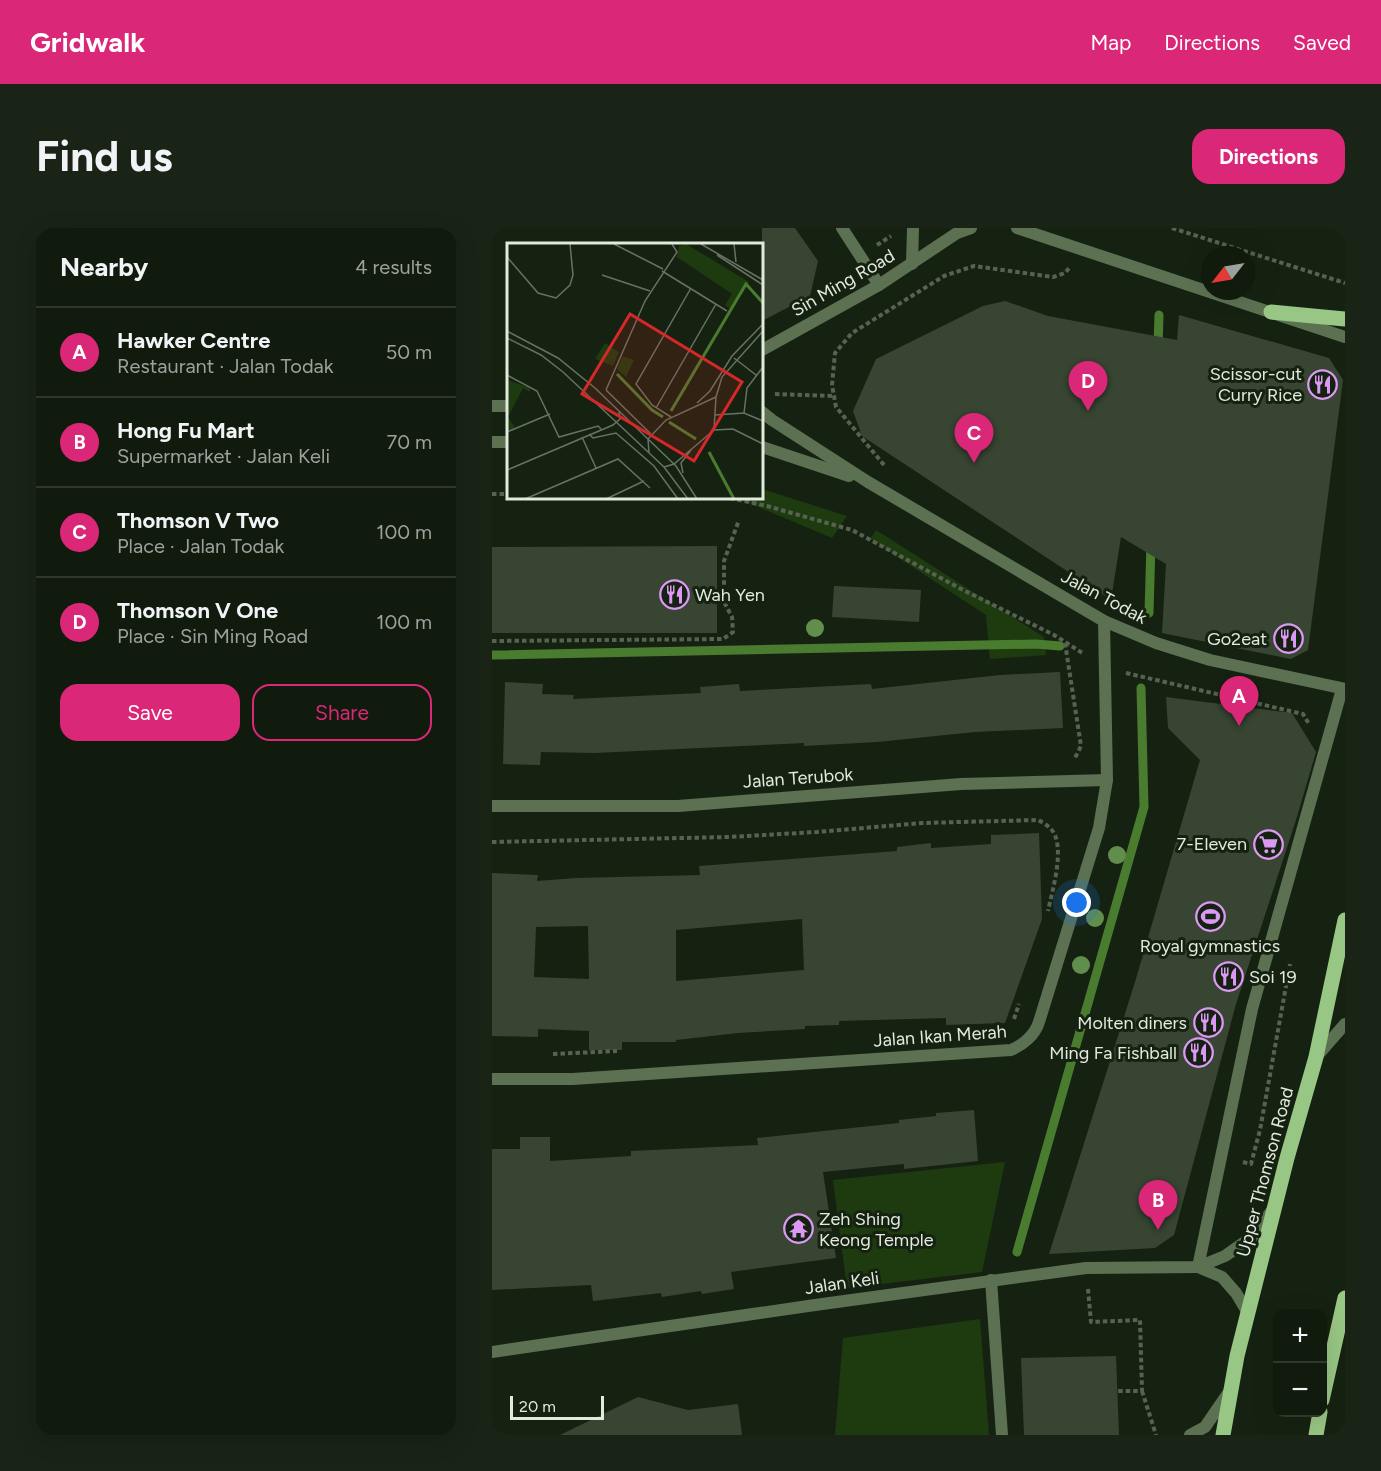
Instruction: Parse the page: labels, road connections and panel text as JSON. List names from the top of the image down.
{
  "streets": {
    "main road": ["Upper Thomson Road"],
    "street": [
      "Sin Ming Road",
      "Jalan Todak",
      "Jalan Terubok",
      "Jalan Ikan Merah",
      "Jalan Keli"
    ]
  },
  "crossings": [
    ["Jalan Todak", "Jalan Ikan Merah"],
    ["Jalan Terubok", "Jalan Ikan Merah"]
  ],
  "places": {
    "restaurant": [
      "Scissor-cut Curry Rice",
      "Wah Yen",
      "Go2eat",
      "Soi 19",
      "Molten diners",
      "Ming Fa Fishball"
    ],
    "supermarket": ["7-Eleven"],
    "sports": ["Royal gymnastics"],
    "temple": ["Zeh Shing Keong Temple"]
  },
  "scale_bar": "20 m",
  "north": "bottom left",
  "page": {
    "header": "Gridwalk",
    "nav": ["Map", "Directions", "Saved"],
    "buttons": [
      "Directions",
      ["Save", "Share"]
    ],
    "title": "Find us",
    "heading": ["Nearby", "4 results"],
    "list": [
      {
        "mark": "A",
        "name": "Hawker Centre",
        "note": "Restaurant · Jalan Todak",
        "value": "50 m"
      },
      {
        "mark": "B",
        "name": "Hong Fu Mart",
        "note": "Supermarket · Jalan Keli",
        "value": "70 m"
      },
      {
        "mark": "C",
        "name": "Thomson V Two",
        "note": "Place · Jalan Todak",
        "value": "100 m"
      },
      {
        "mark": "D",
        "name": "Thomson V One",
        "note": "Place · Sin Ming Road",
        "value": "100 m"
      }
    ],
    "pins": [
      "D",
      "C",
      "A",
      "B"
    ],
    "map_buttons": ["+", "−"],
    "scale": "20 m"
  }
}
